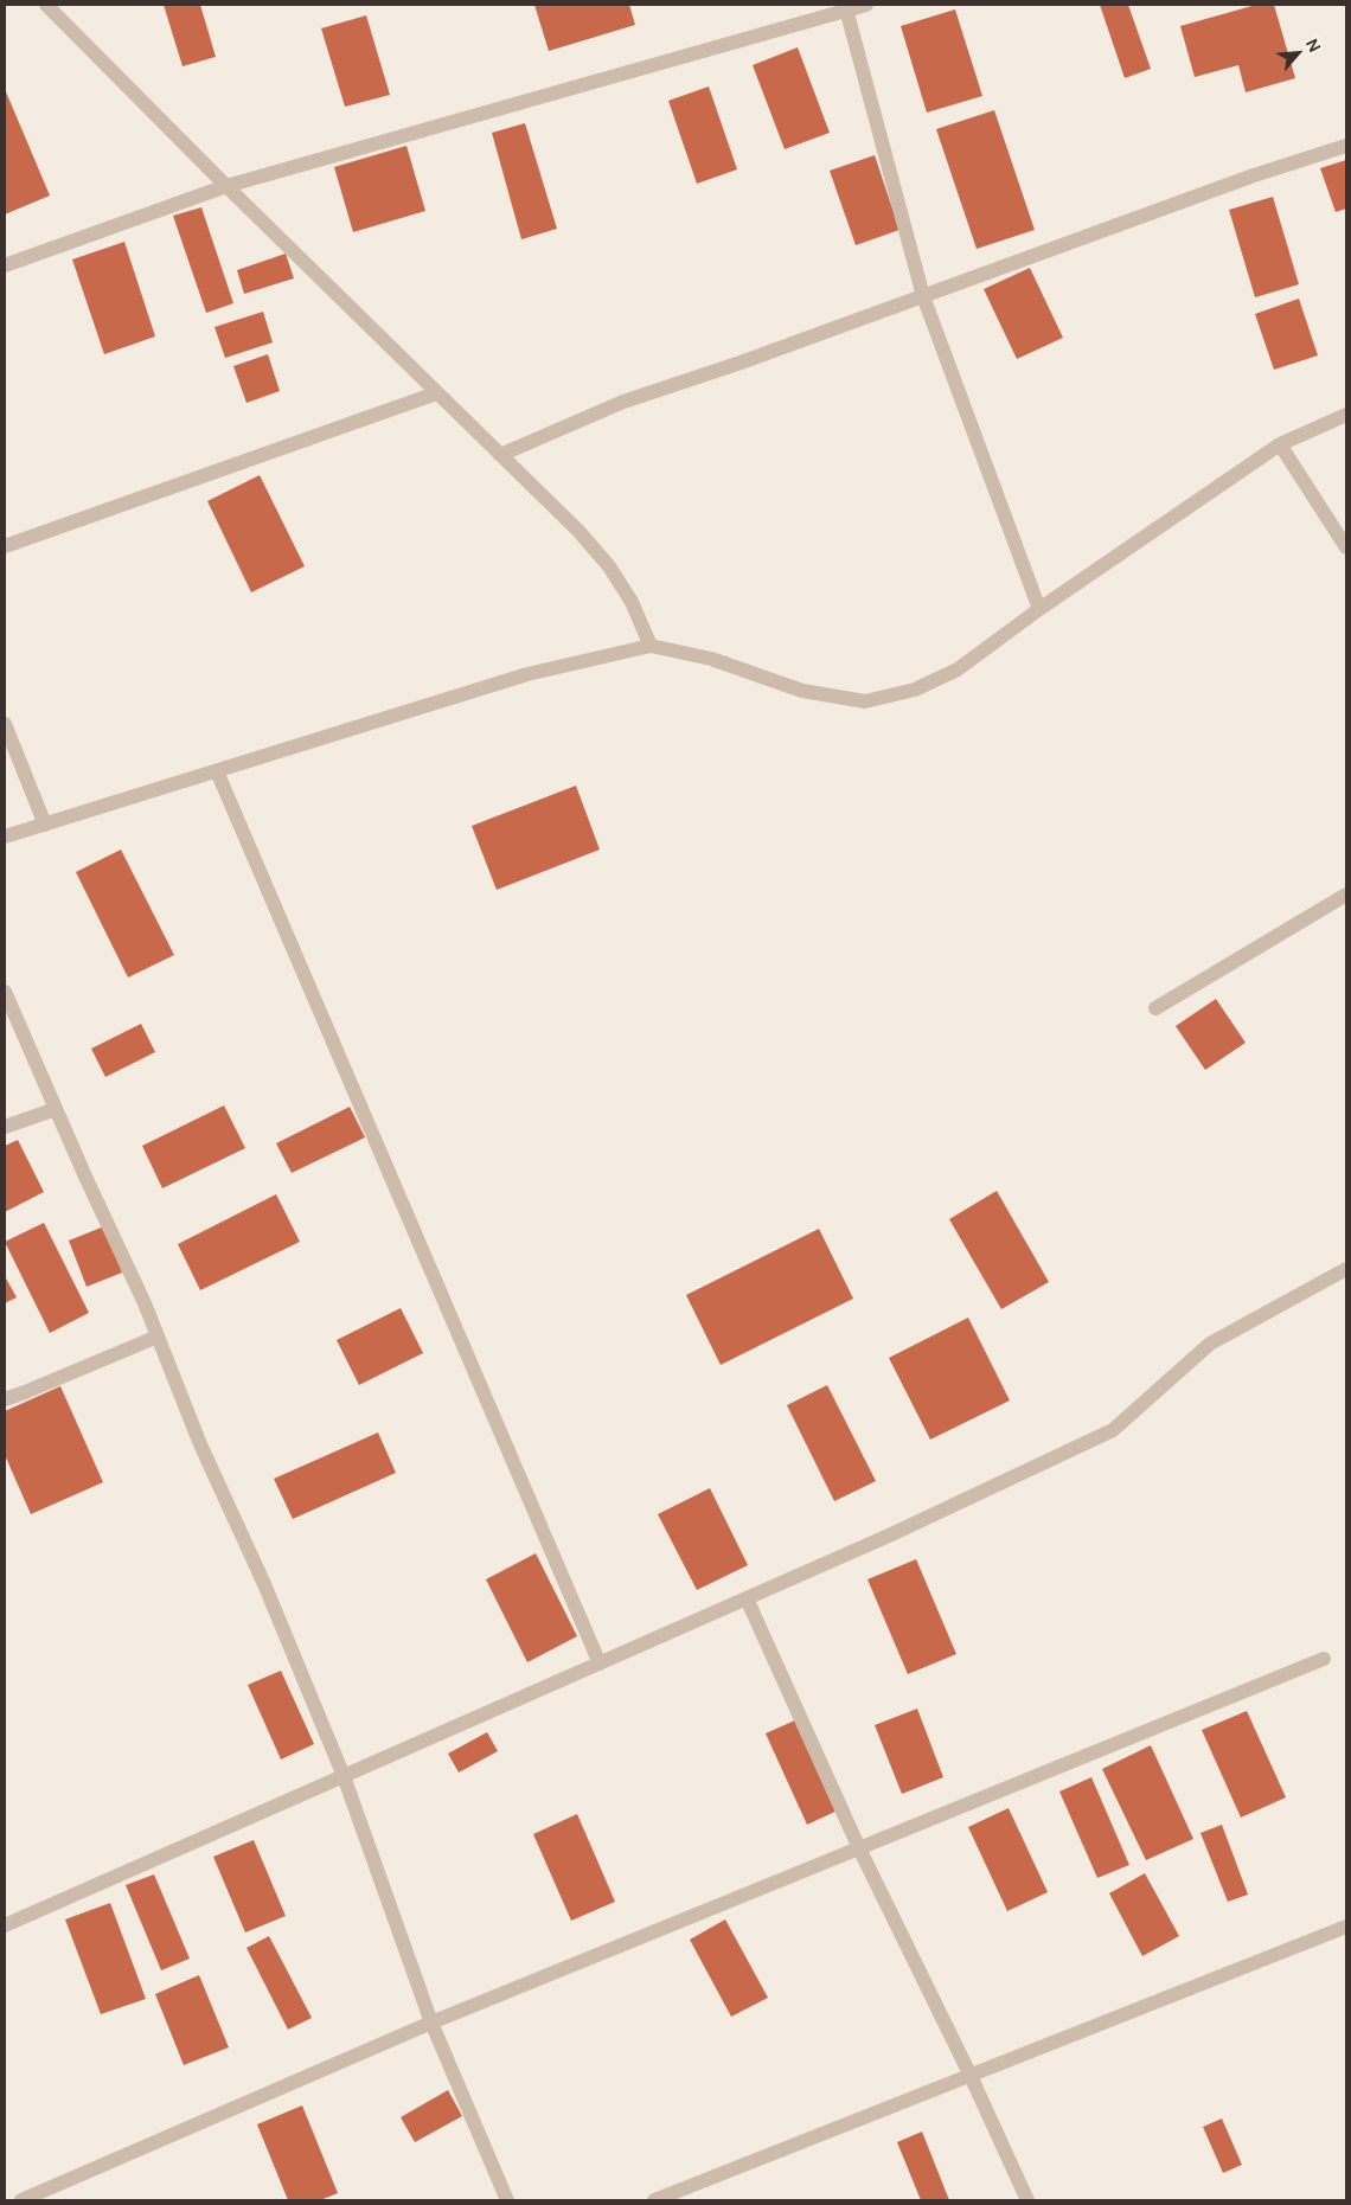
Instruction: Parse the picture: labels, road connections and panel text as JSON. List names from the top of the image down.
{
  "north": "top right"
}
